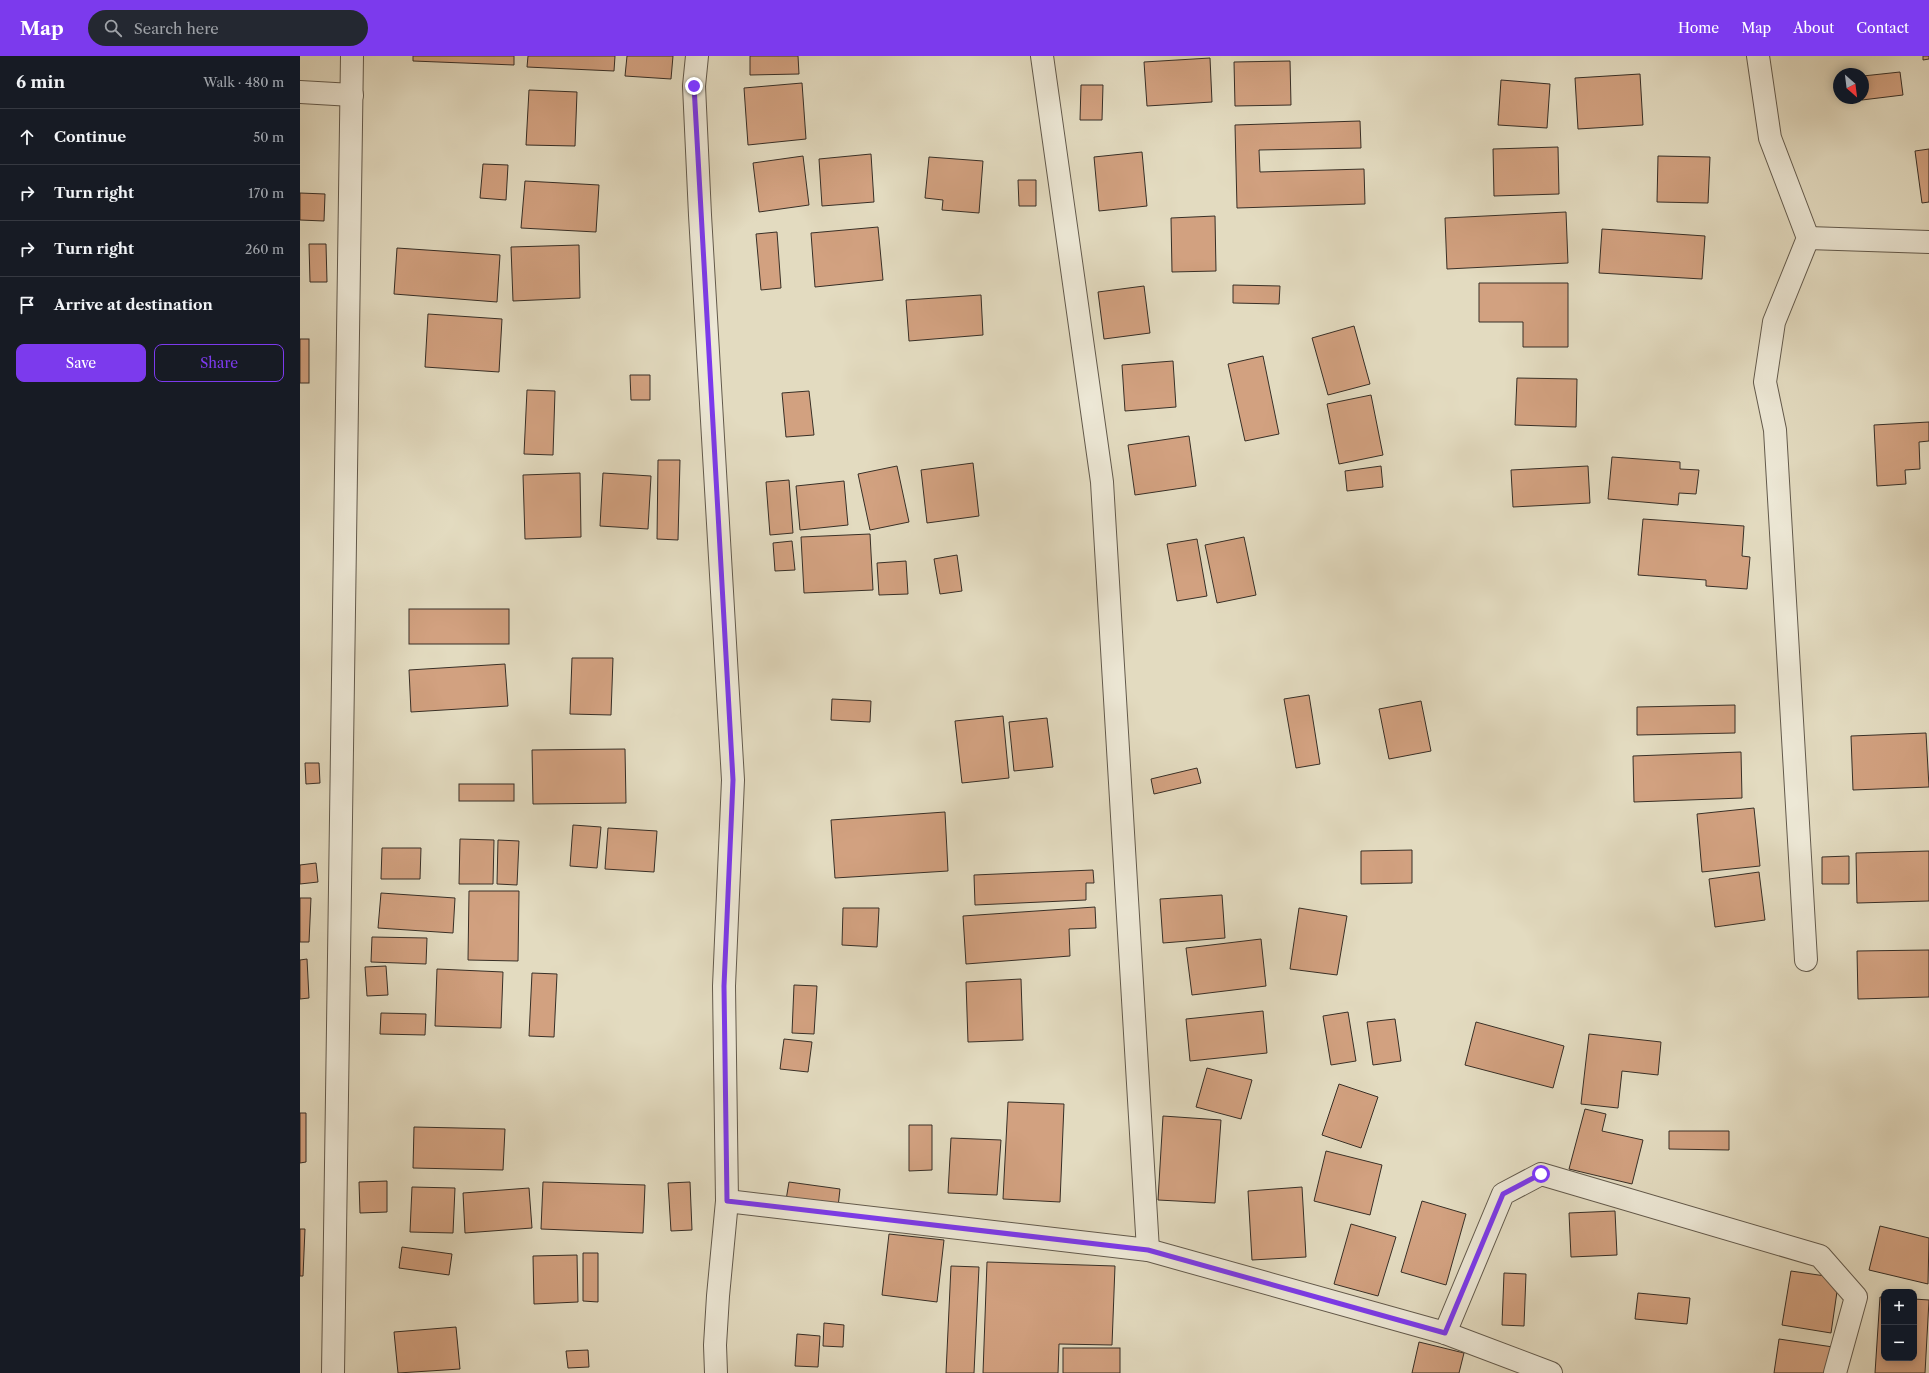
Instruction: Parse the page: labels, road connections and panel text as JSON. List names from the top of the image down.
{
  "north": "bottom right",
  "page": {
    "header": "Map",
    "search": "Search here",
    "nav": [
      "Home",
      "Map",
      "About",
      "Contact"
    ],
    "heading": ["6 min", "Walk · 480 m"],
    "list": [
      ["Continue", "50 m"],
      ["Turn right", "170 m"],
      ["Turn right", "260 m"],
      "Arrive at destination"
    ],
    "buttons": ["Save", "Share"],
    "map_buttons": ["+", "−"]
  }
}
